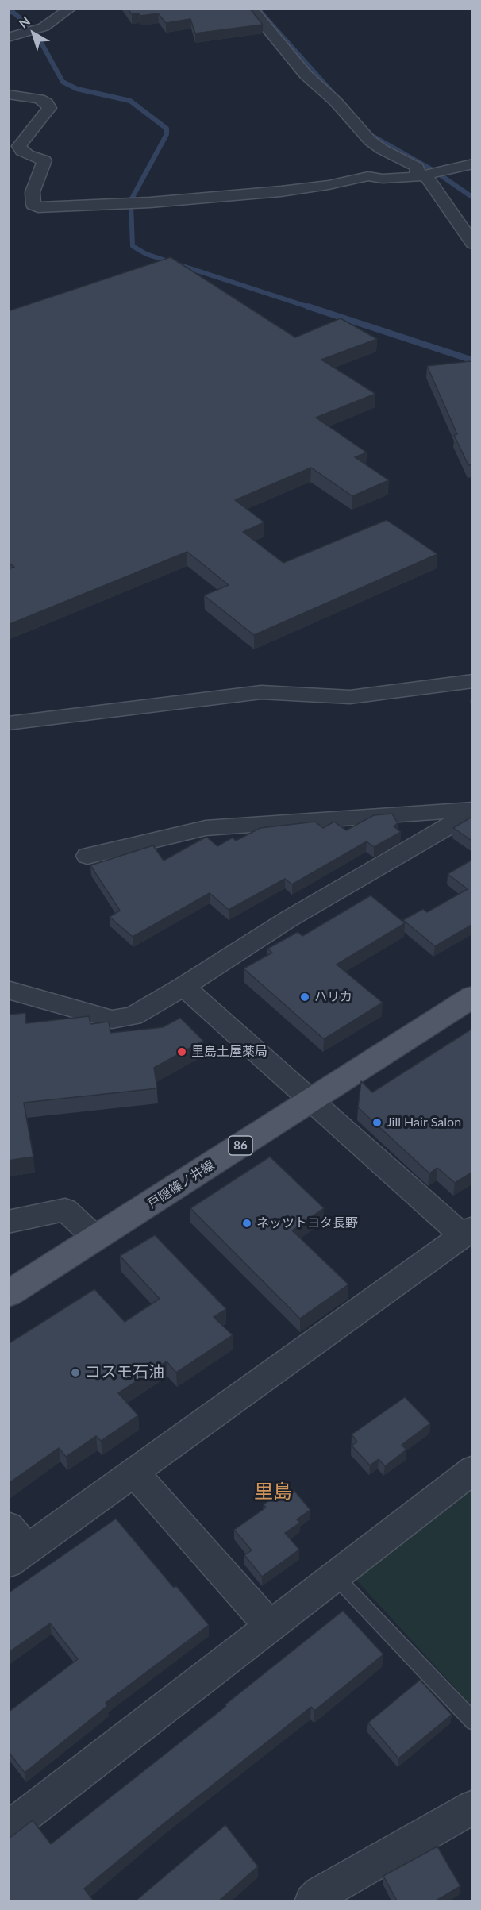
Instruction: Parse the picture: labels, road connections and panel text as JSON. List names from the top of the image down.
{
  "streets": {
    "main road": ["86", "戸隠篠ノ井線"]
  },
  "districts": ["里島"],
  "places": [
    "ハリカ",
    "里島土屋薬局",
    "Jill Hair Salon",
    "ネッツトヨタ長野",
    "コスモ石油"
  ],
  "north": "top left"
}
